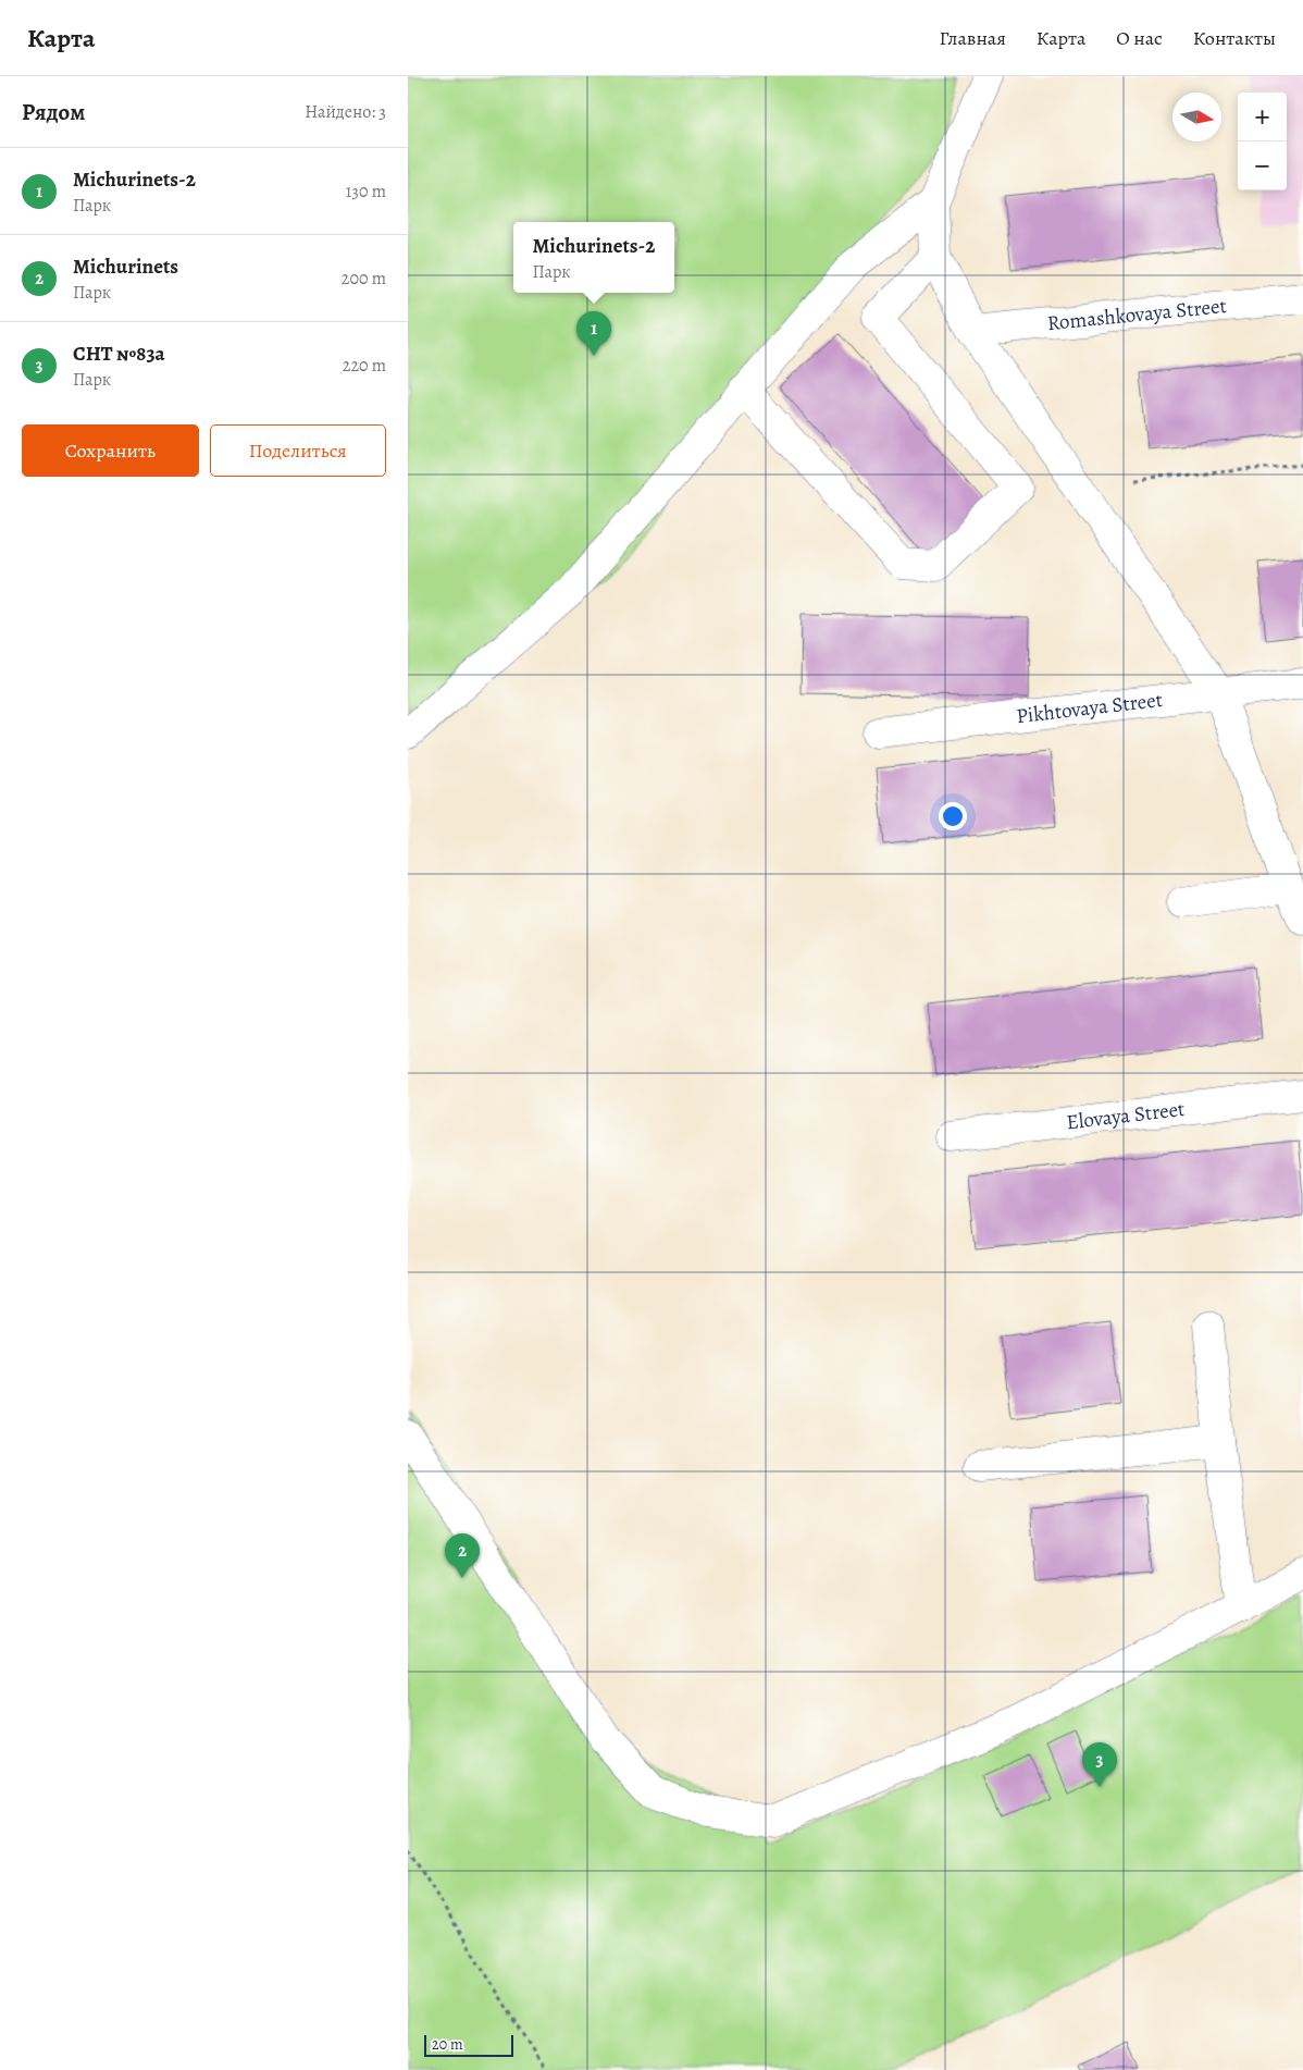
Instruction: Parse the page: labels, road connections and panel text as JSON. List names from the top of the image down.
{
  "streets": {
    "street": ["Romashkovaya Street", "Pikhtovaya Street", "Elovaya Street"]
  },
  "scale_bar": "20 m",
  "north": "right",
  "page": {
    "header": "Карта",
    "nav": [
      "Главная",
      "Карта",
      "О нас",
      "Контакты"
    ],
    "heading": ["Рядом", "Найдено: 3"],
    "map_buttons": ["+", "−"],
    "list": [
      {
        "mark": "1",
        "name": "Michurinets-2",
        "note": "Парк",
        "value": "130 m"
      },
      {
        "mark": "2",
        "name": "Michurinets",
        "note": "Парк",
        "value": "200 m"
      },
      {
        "mark": "3",
        "name": "СНТ №83а",
        "note": "Парк",
        "value": "220 m"
      }
    ],
    "popup": ["Michurinets-2", "Парк"],
    "pins": ["1", "2", "3"],
    "buttons": ["Сохранить", "Поделиться"],
    "scale": "20 m"
  }
}
